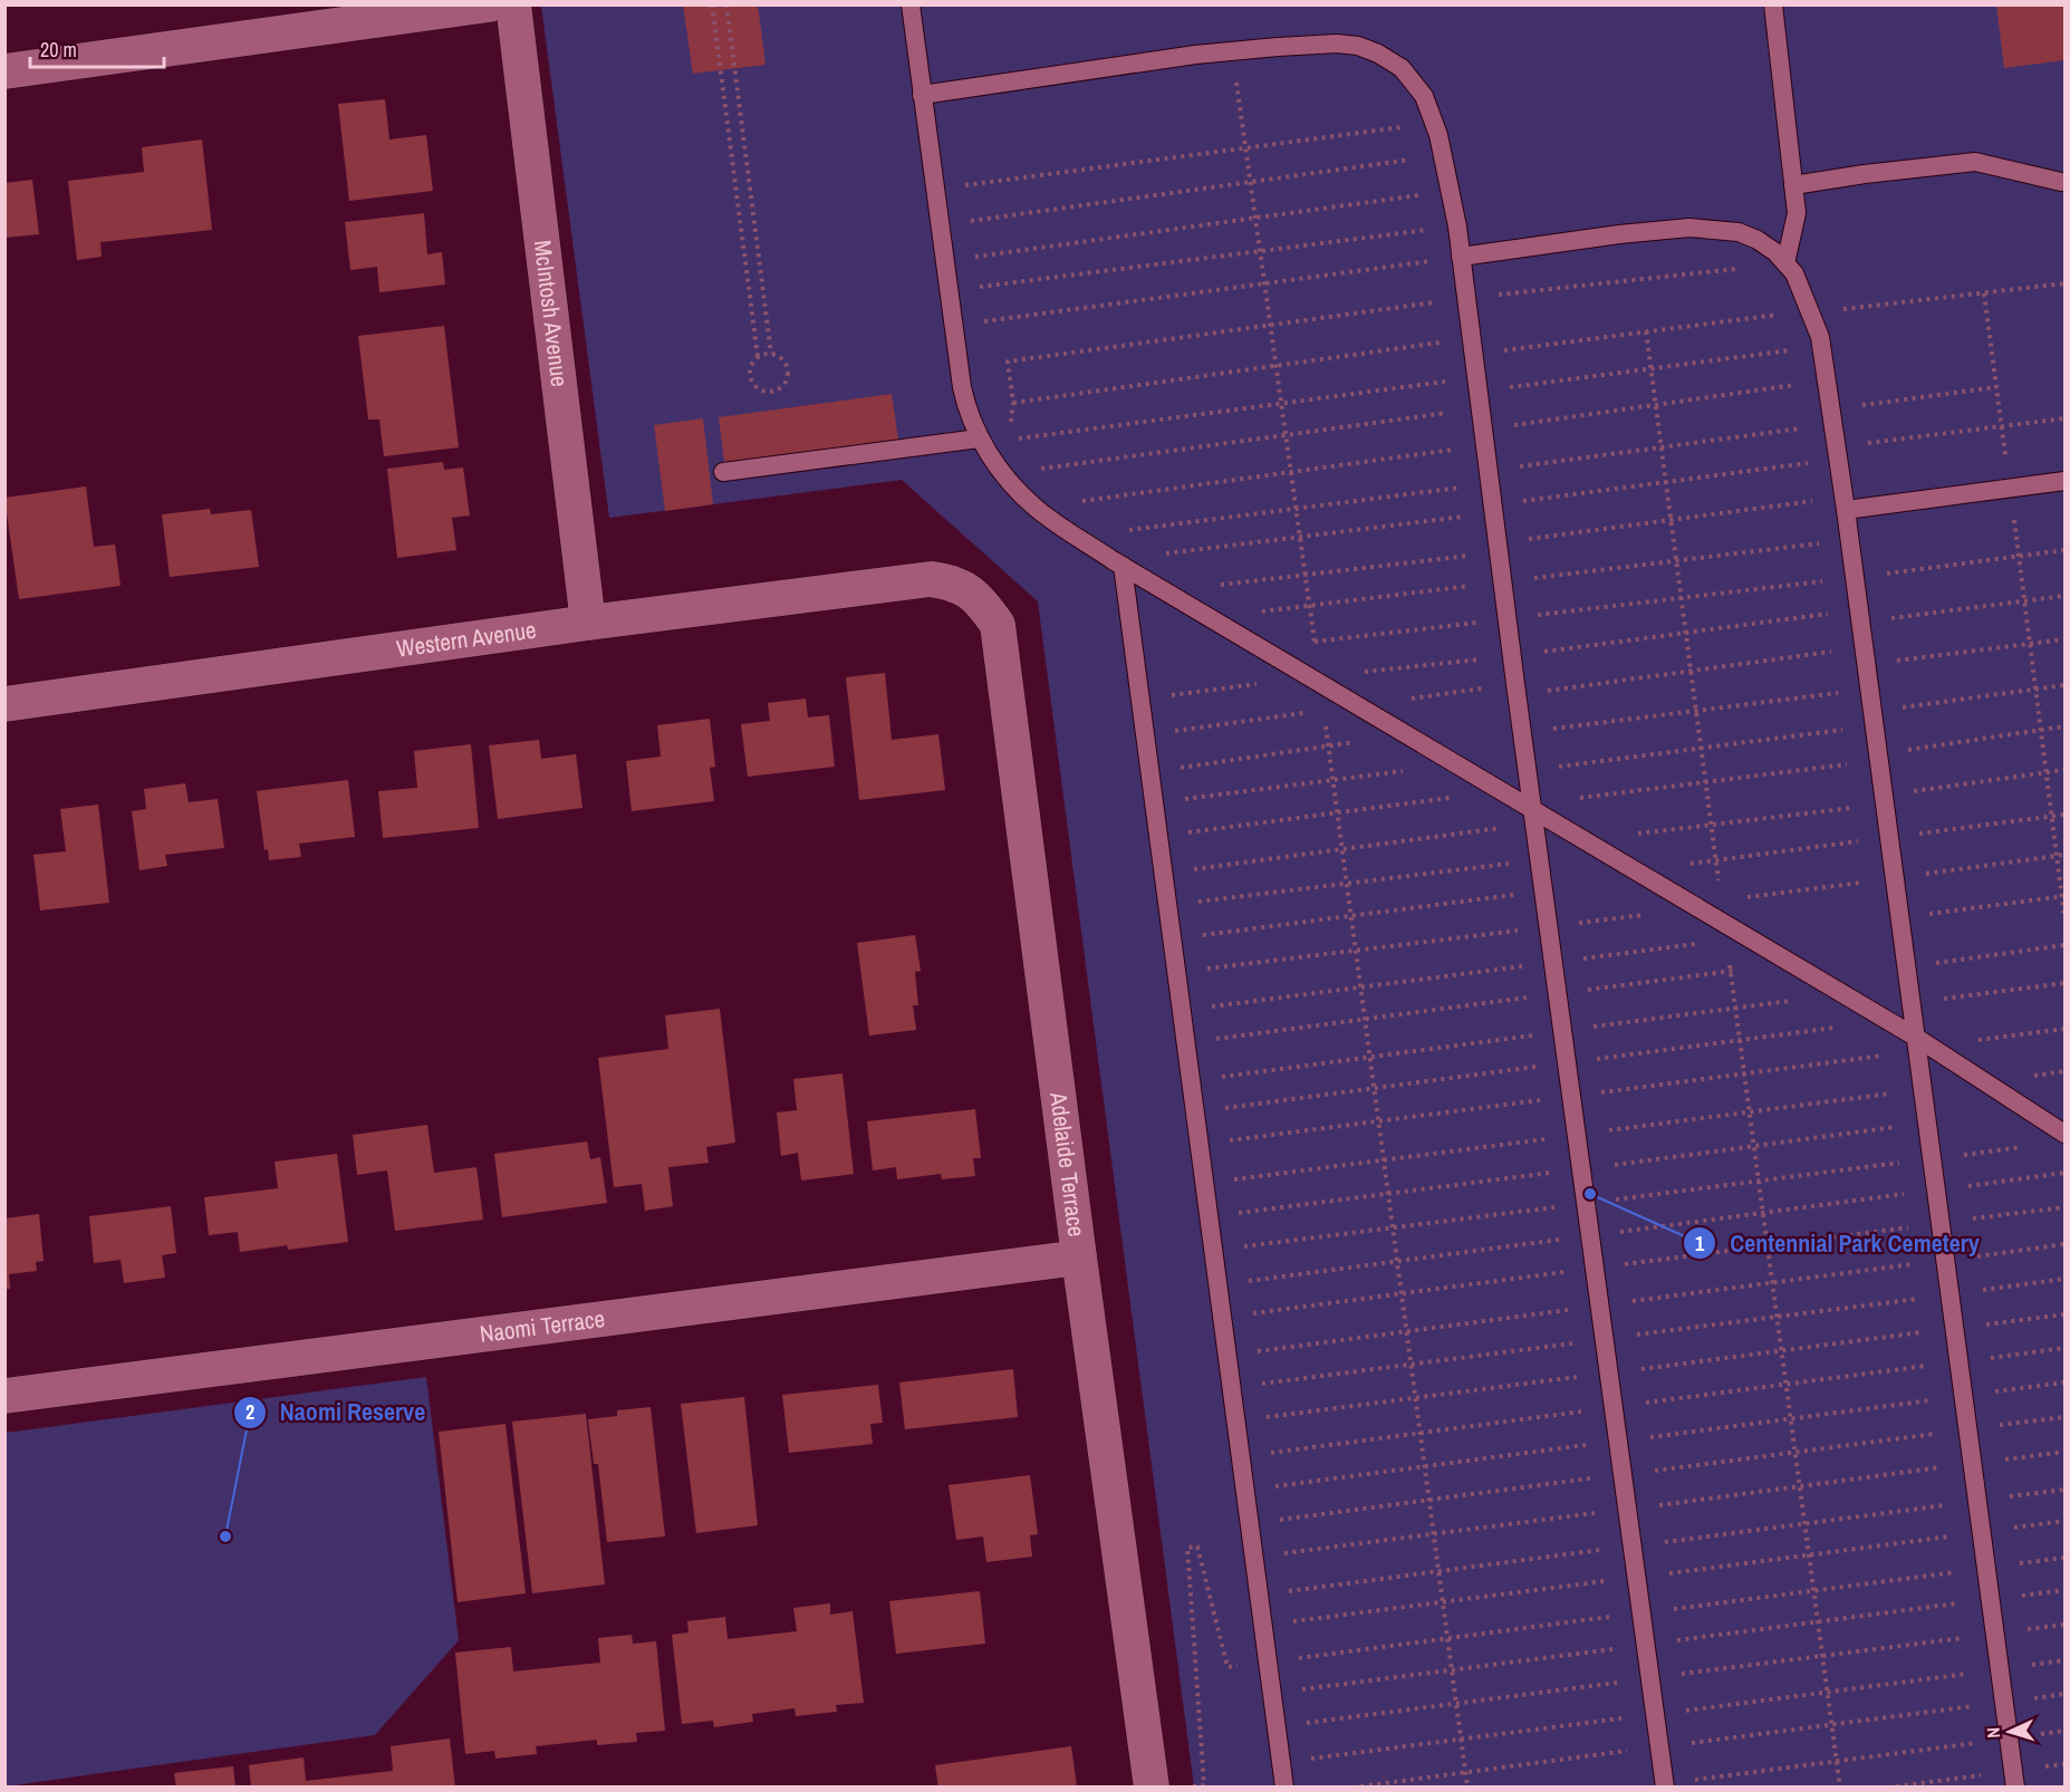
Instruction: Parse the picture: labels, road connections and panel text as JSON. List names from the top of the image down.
{
  "streets": {
    "street": [
      "McIntosh Avenue",
      "Western Avenue",
      "Adelaide Terrace",
      "Naomi Terrace"
    ]
  },
  "crossings": [
    ["McIntosh Avenue", "Western Avenue"],
    ["Western Avenue", "Adelaide Terrace"],
    ["Adelaide Terrace", "Naomi Terrace"]
  ],
  "places": ["Centennial Park Cemetery", "Naomi Reserve"],
  "scale_bar": "20 m",
  "north": "left"
}
